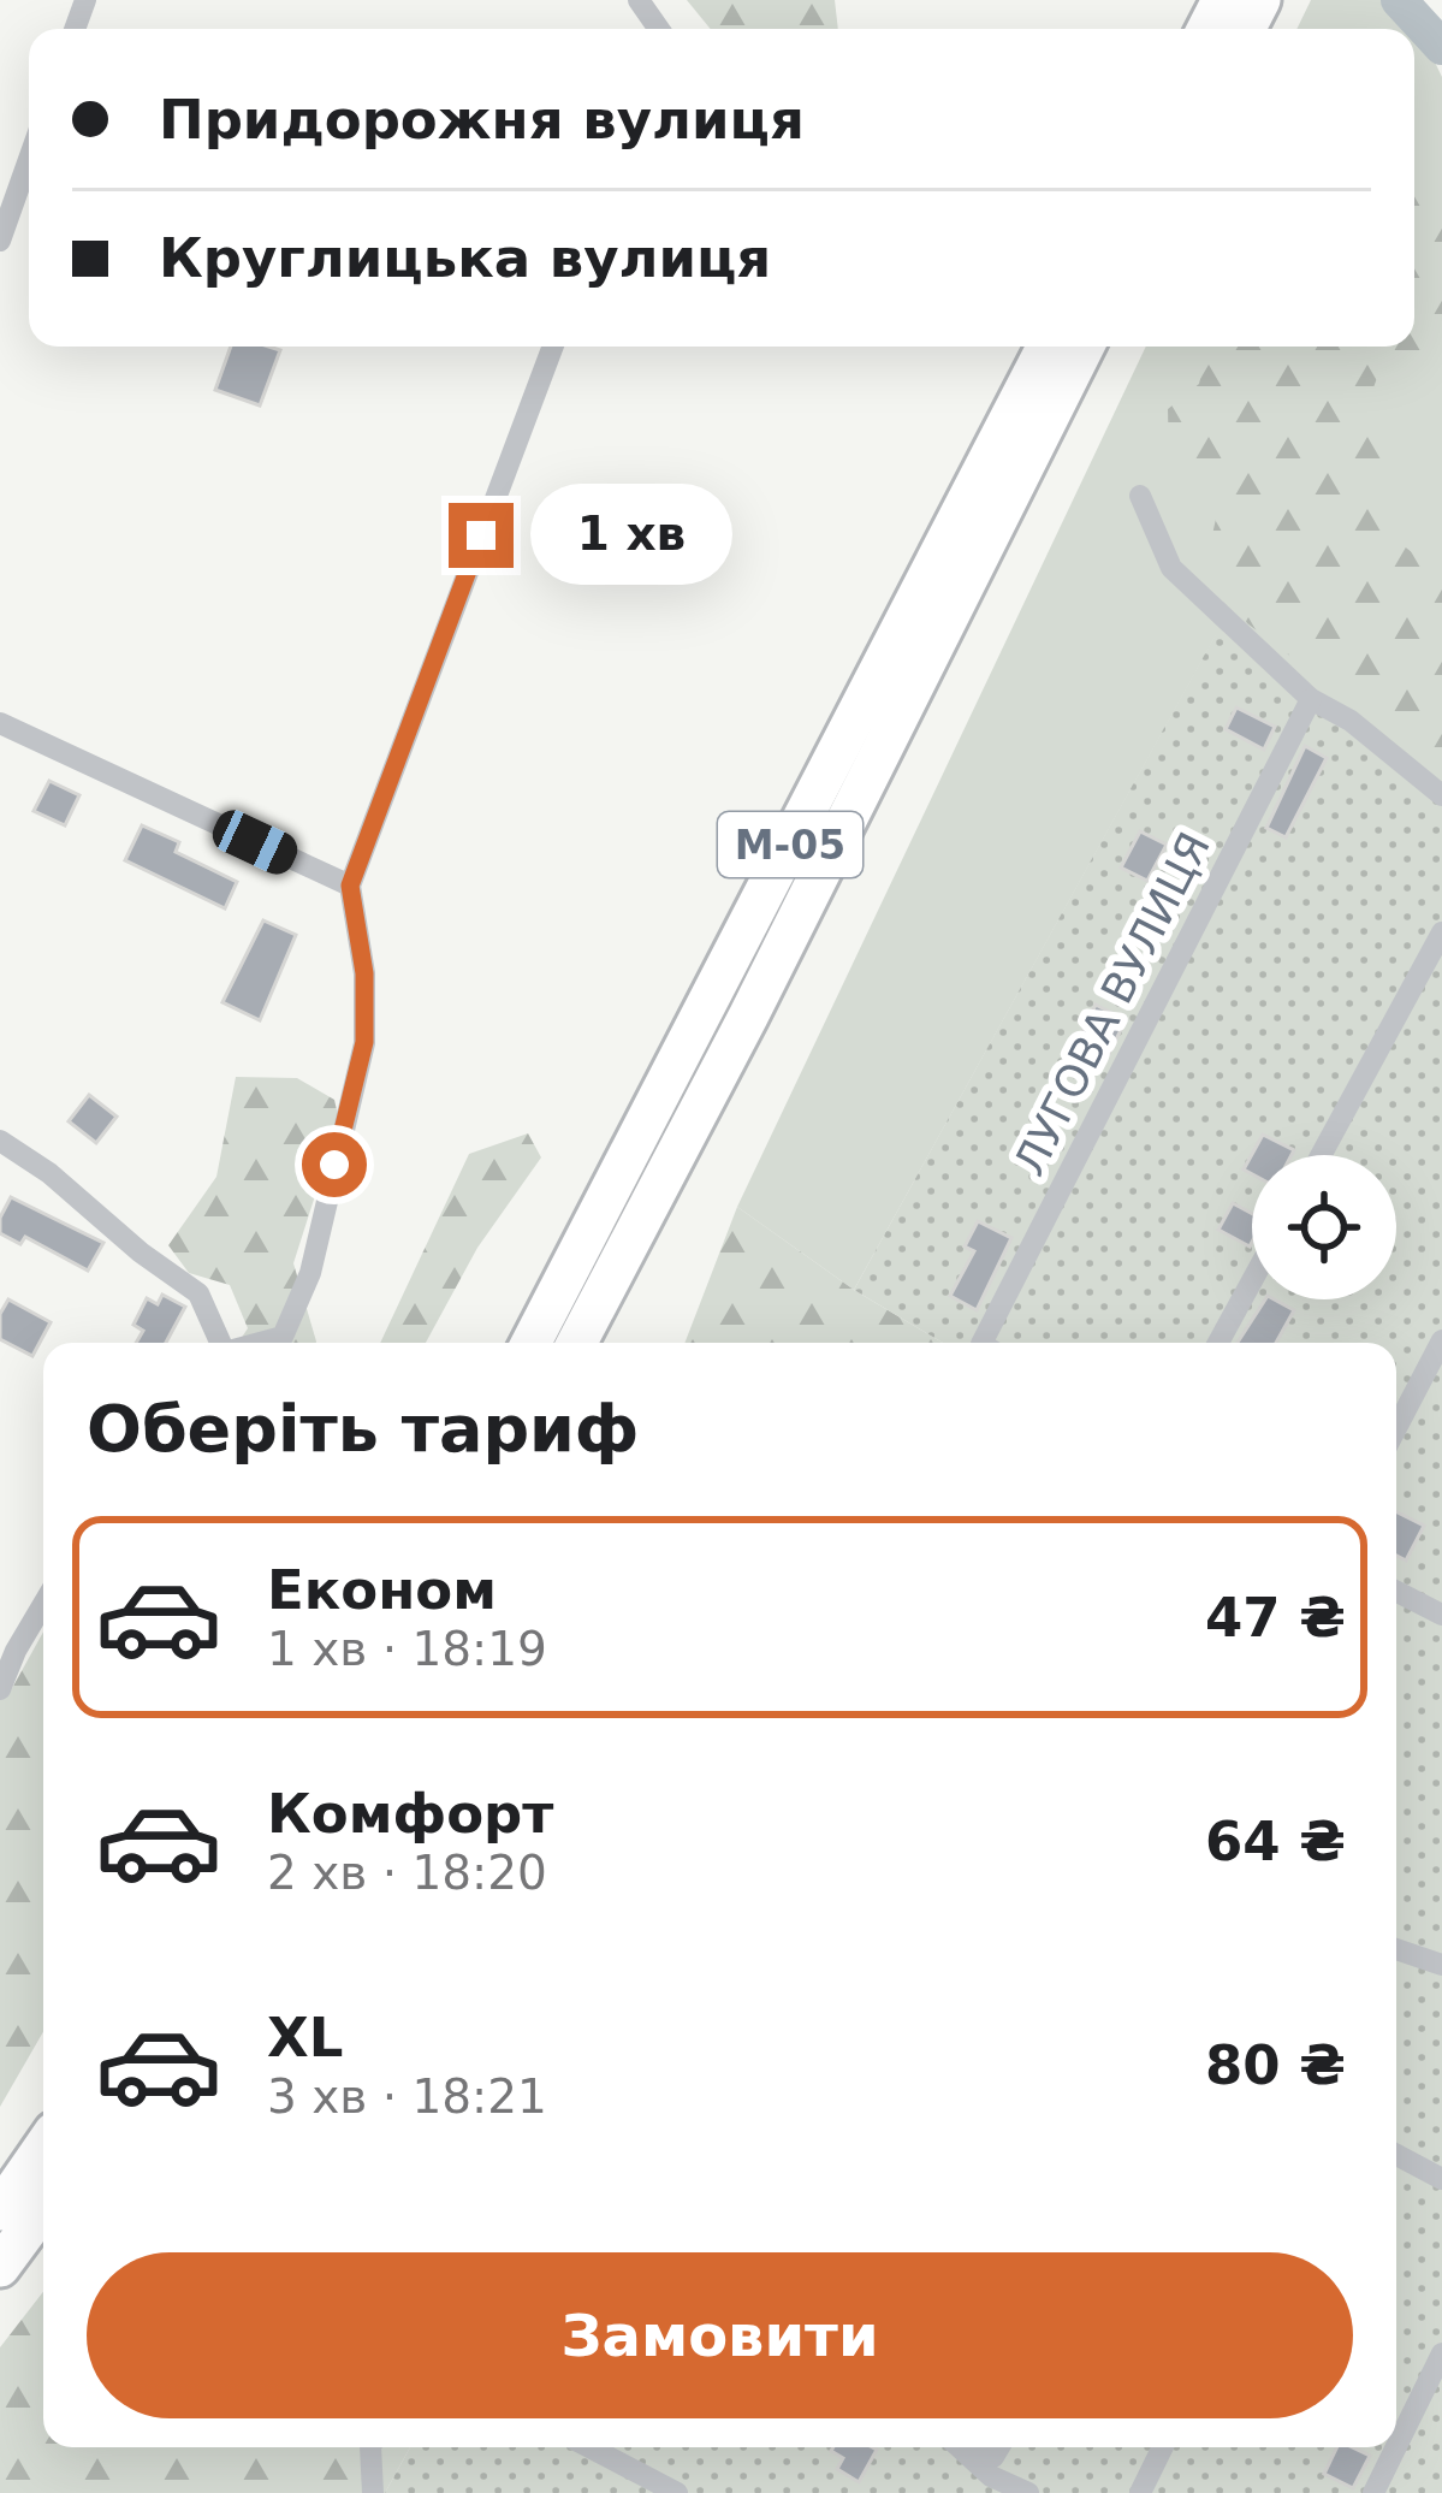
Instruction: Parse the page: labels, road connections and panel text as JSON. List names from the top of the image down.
{
  "streets": {
    "highway": ["М-05"],
    "street": ["ЛУГОВА ВУЛИЦЯ"]
  },
  "page": {
    "banner": ["Придорожня вулиця", "Круглицька вулиця"],
    "bubble": "1 хв",
    "heading": "Оберіть тариф",
    "list": [
      {
        "name": "Економ",
        "note": "1 хв · 18:19",
        "value": "47 ₴"
      },
      {
        "name": "Комфорт",
        "note": "2 хв · 18:20",
        "value": "64 ₴"
      },
      {
        "name": "XL",
        "note": "3 хв · 18:21",
        "value": "80 ₴"
      }
    ],
    "buttons": "Замовити"
  }
}
